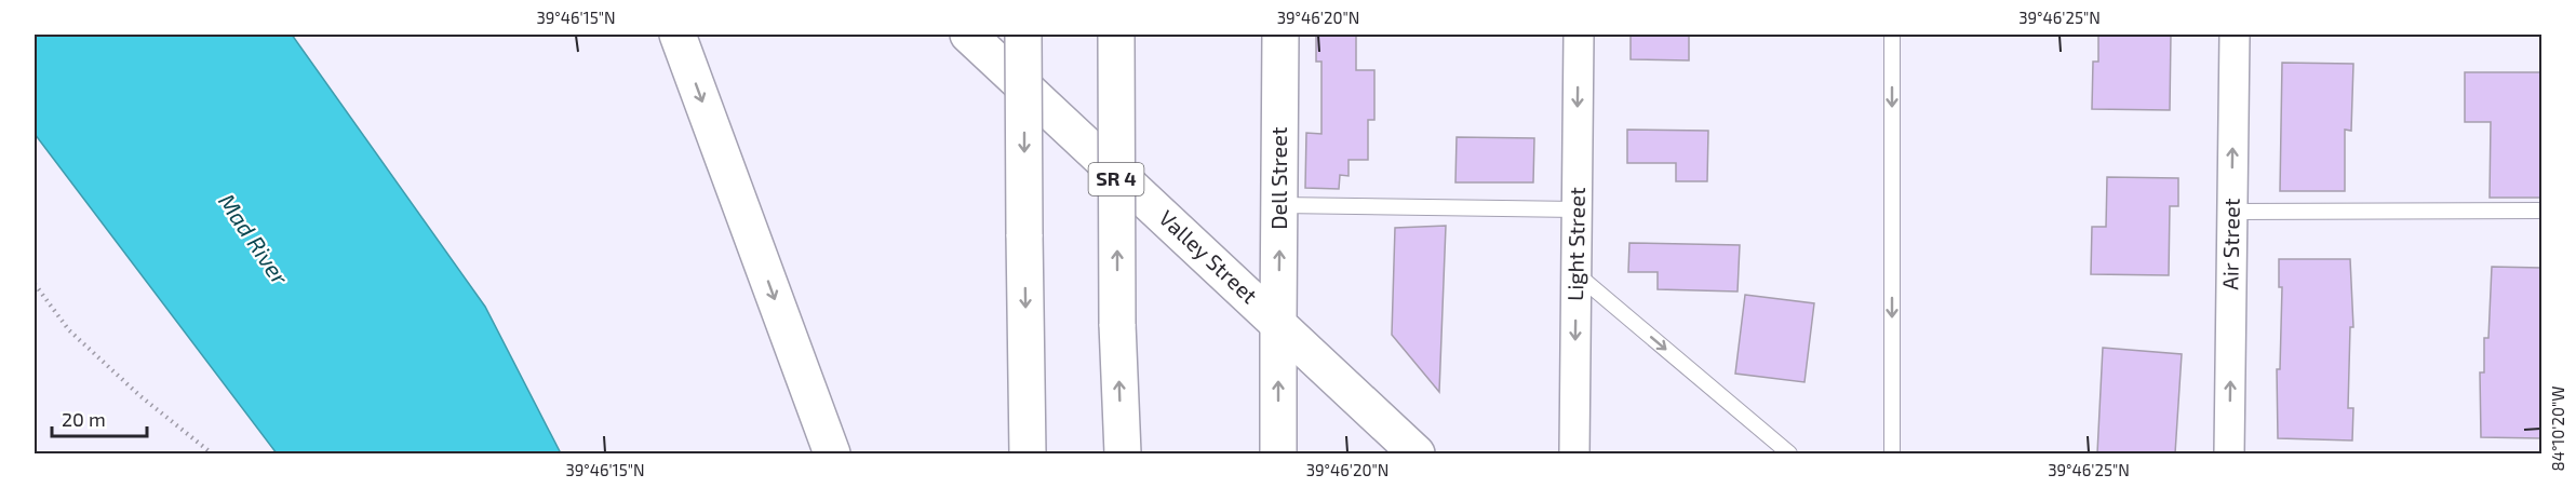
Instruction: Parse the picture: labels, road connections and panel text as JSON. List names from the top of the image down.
{
  "streets": {
    "main road": ["Dell Street", "SR 4", "Valley Street"],
    "street": ["Light Street", "Air Street"]
  },
  "crossings": [
    ["Dell Street", "Valley Street"]
  ],
  "one_way": ["Light Street", "Air Street"],
  "water": ["Mad River"],
  "scale_bar": "20 m",
  "coordinates": [
    "39°46'15\"N",
    "39°46'20\"N",
    "39°46'25\"N",
    "84°10'20\"W"
  ]
}
